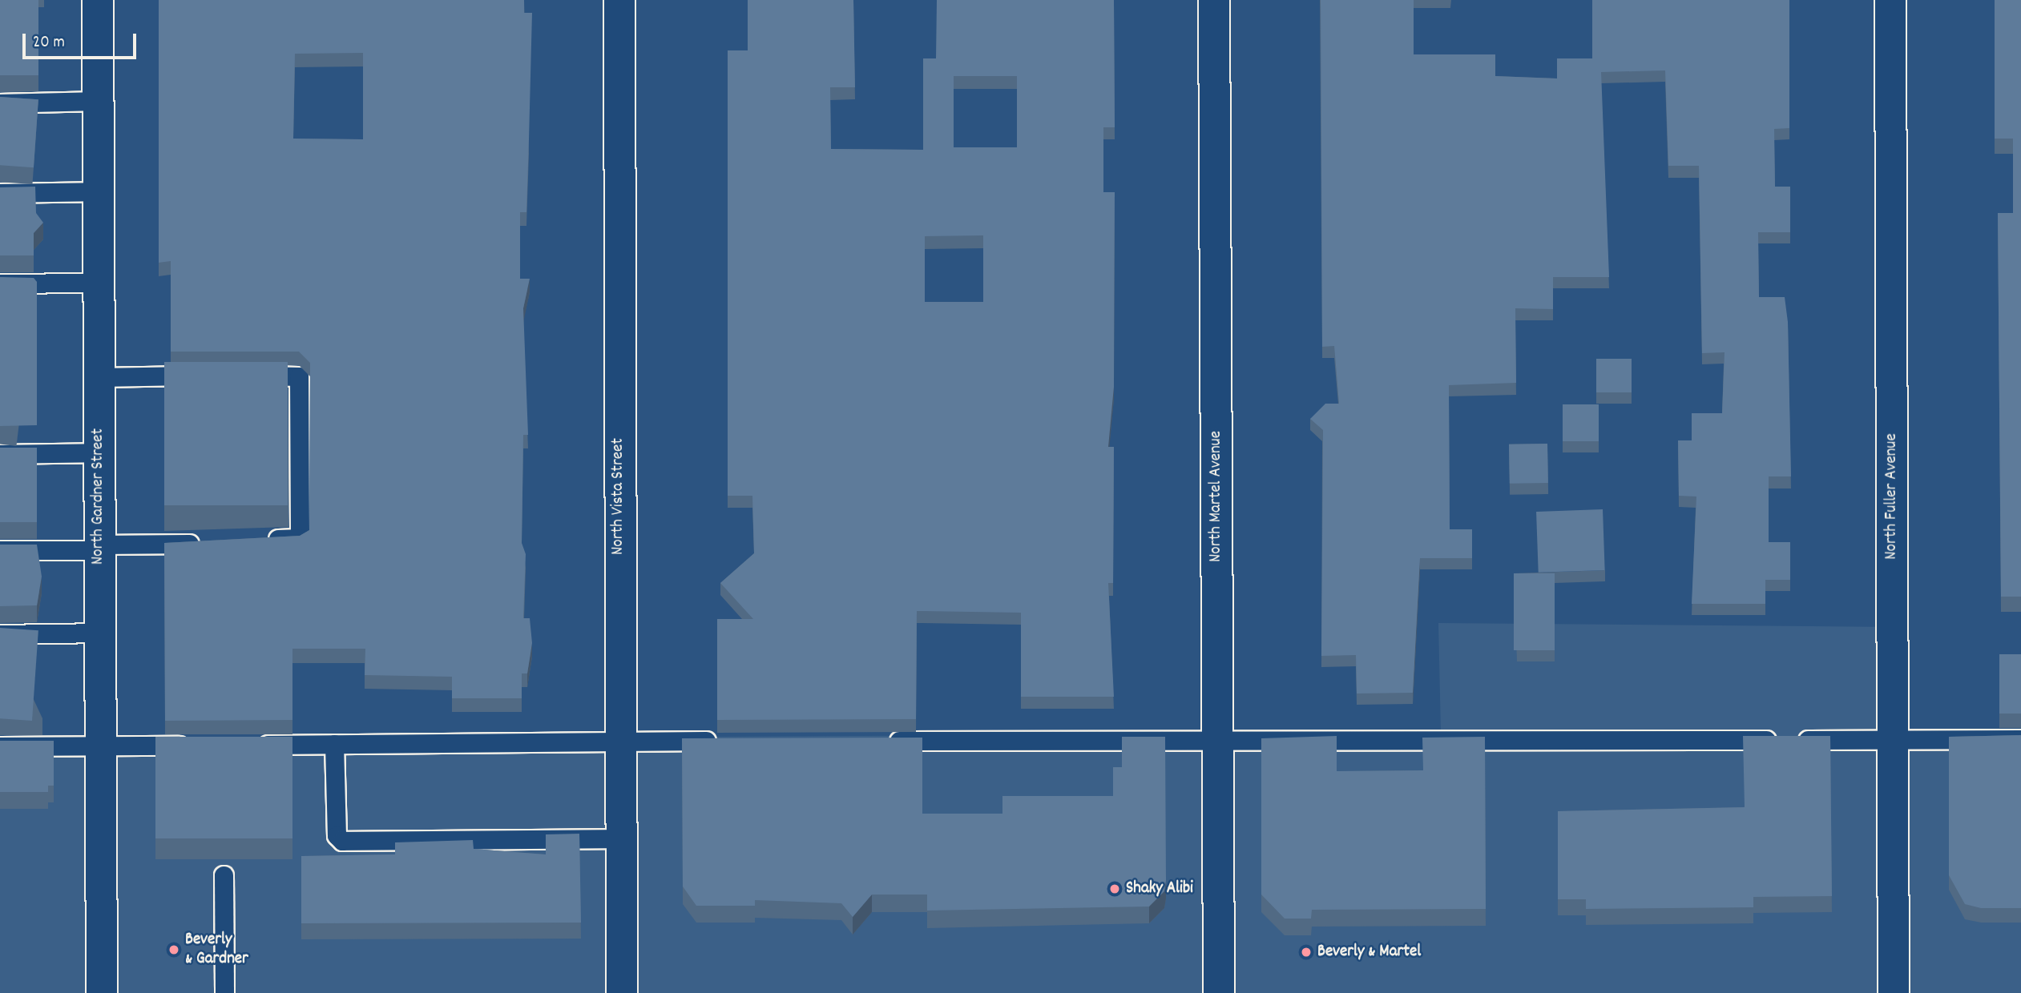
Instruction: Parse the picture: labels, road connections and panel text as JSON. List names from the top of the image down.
{
  "streets": {
    "street": [
      "North Gardner Street",
      "North Vista Street",
      "North Martel Avenue",
      "North Fuller Avenue"
    ]
  },
  "places": ["Shaky Alibi", "Beverly & Gardner", "Beverly & Martel"],
  "scale_bar": "20 m"
}
